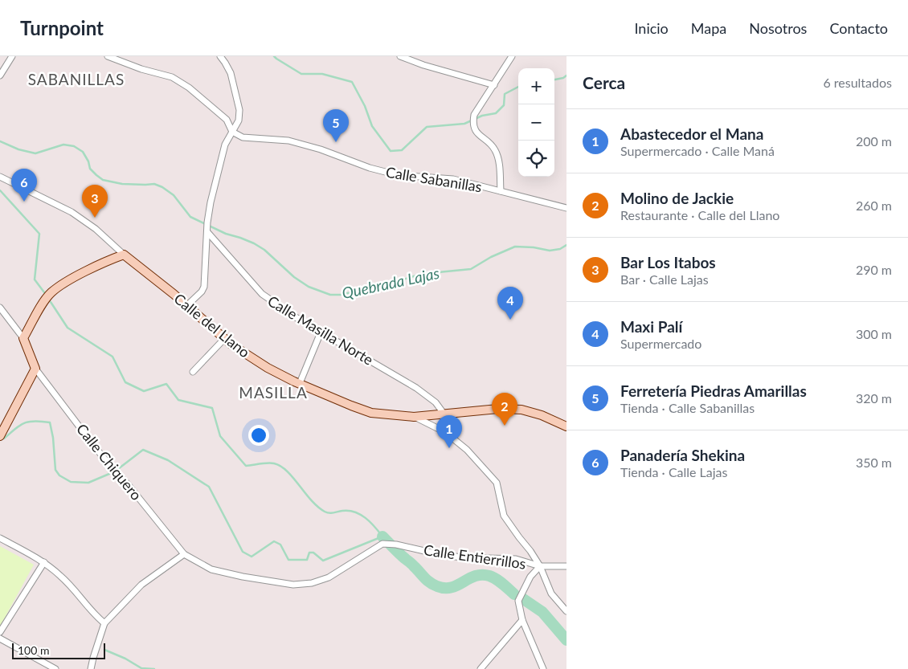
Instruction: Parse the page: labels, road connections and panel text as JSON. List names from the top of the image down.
{
  "streets": {
    "main road": ["Calle del Llano"],
    "street": [
      "Calle Sabanillas",
      "Calle Masilla Norte",
      "Calle Chiquero",
      "Calle Entierrillos"
    ]
  },
  "crossings": [
    ["Calle del Llano", "Calle Masilla Norte"],
    ["Calle Chiquero", "Calle Entierrillos"]
  ],
  "districts": ["SABANILLAS", "MASILLA"],
  "water": ["Quebrada Lajas"],
  "scale_bar": "100 m",
  "page": {
    "header": "Turnpoint",
    "nav": [
      "Inicio",
      "Mapa",
      "Nosotros",
      "Contacto"
    ],
    "heading": ["Cerca", "6 resultados"],
    "map_buttons": ["+", "−"],
    "list": [
      {
        "mark": "1",
        "name": "Abastecedor el Mana",
        "note": "Supermercado · Calle Maná",
        "value": "200 m"
      },
      {
        "mark": "2",
        "name": "Molino de Jackie",
        "note": "Restaurante · Calle del Llano",
        "value": "260 m"
      },
      {
        "mark": "3",
        "name": "Bar Los Itabos",
        "note": "Bar · Calle Lajas",
        "value": "290 m"
      },
      {
        "mark": "4",
        "name": "Maxi Palí",
        "note": "Supermercado",
        "value": "300 m"
      },
      {
        "mark": "5",
        "name": "Ferretería Piedras Amarillas",
        "note": "Tienda · Calle Sabanillas",
        "value": "320 m"
      },
      {
        "mark": "6",
        "name": "Panadería Shekina",
        "note": "Tienda · Calle Lajas",
        "value": "350 m"
      }
    ],
    "pins": [
      "5",
      "6",
      "3",
      "4",
      "2",
      "1"
    ],
    "scale": "100 m"
  }
}
